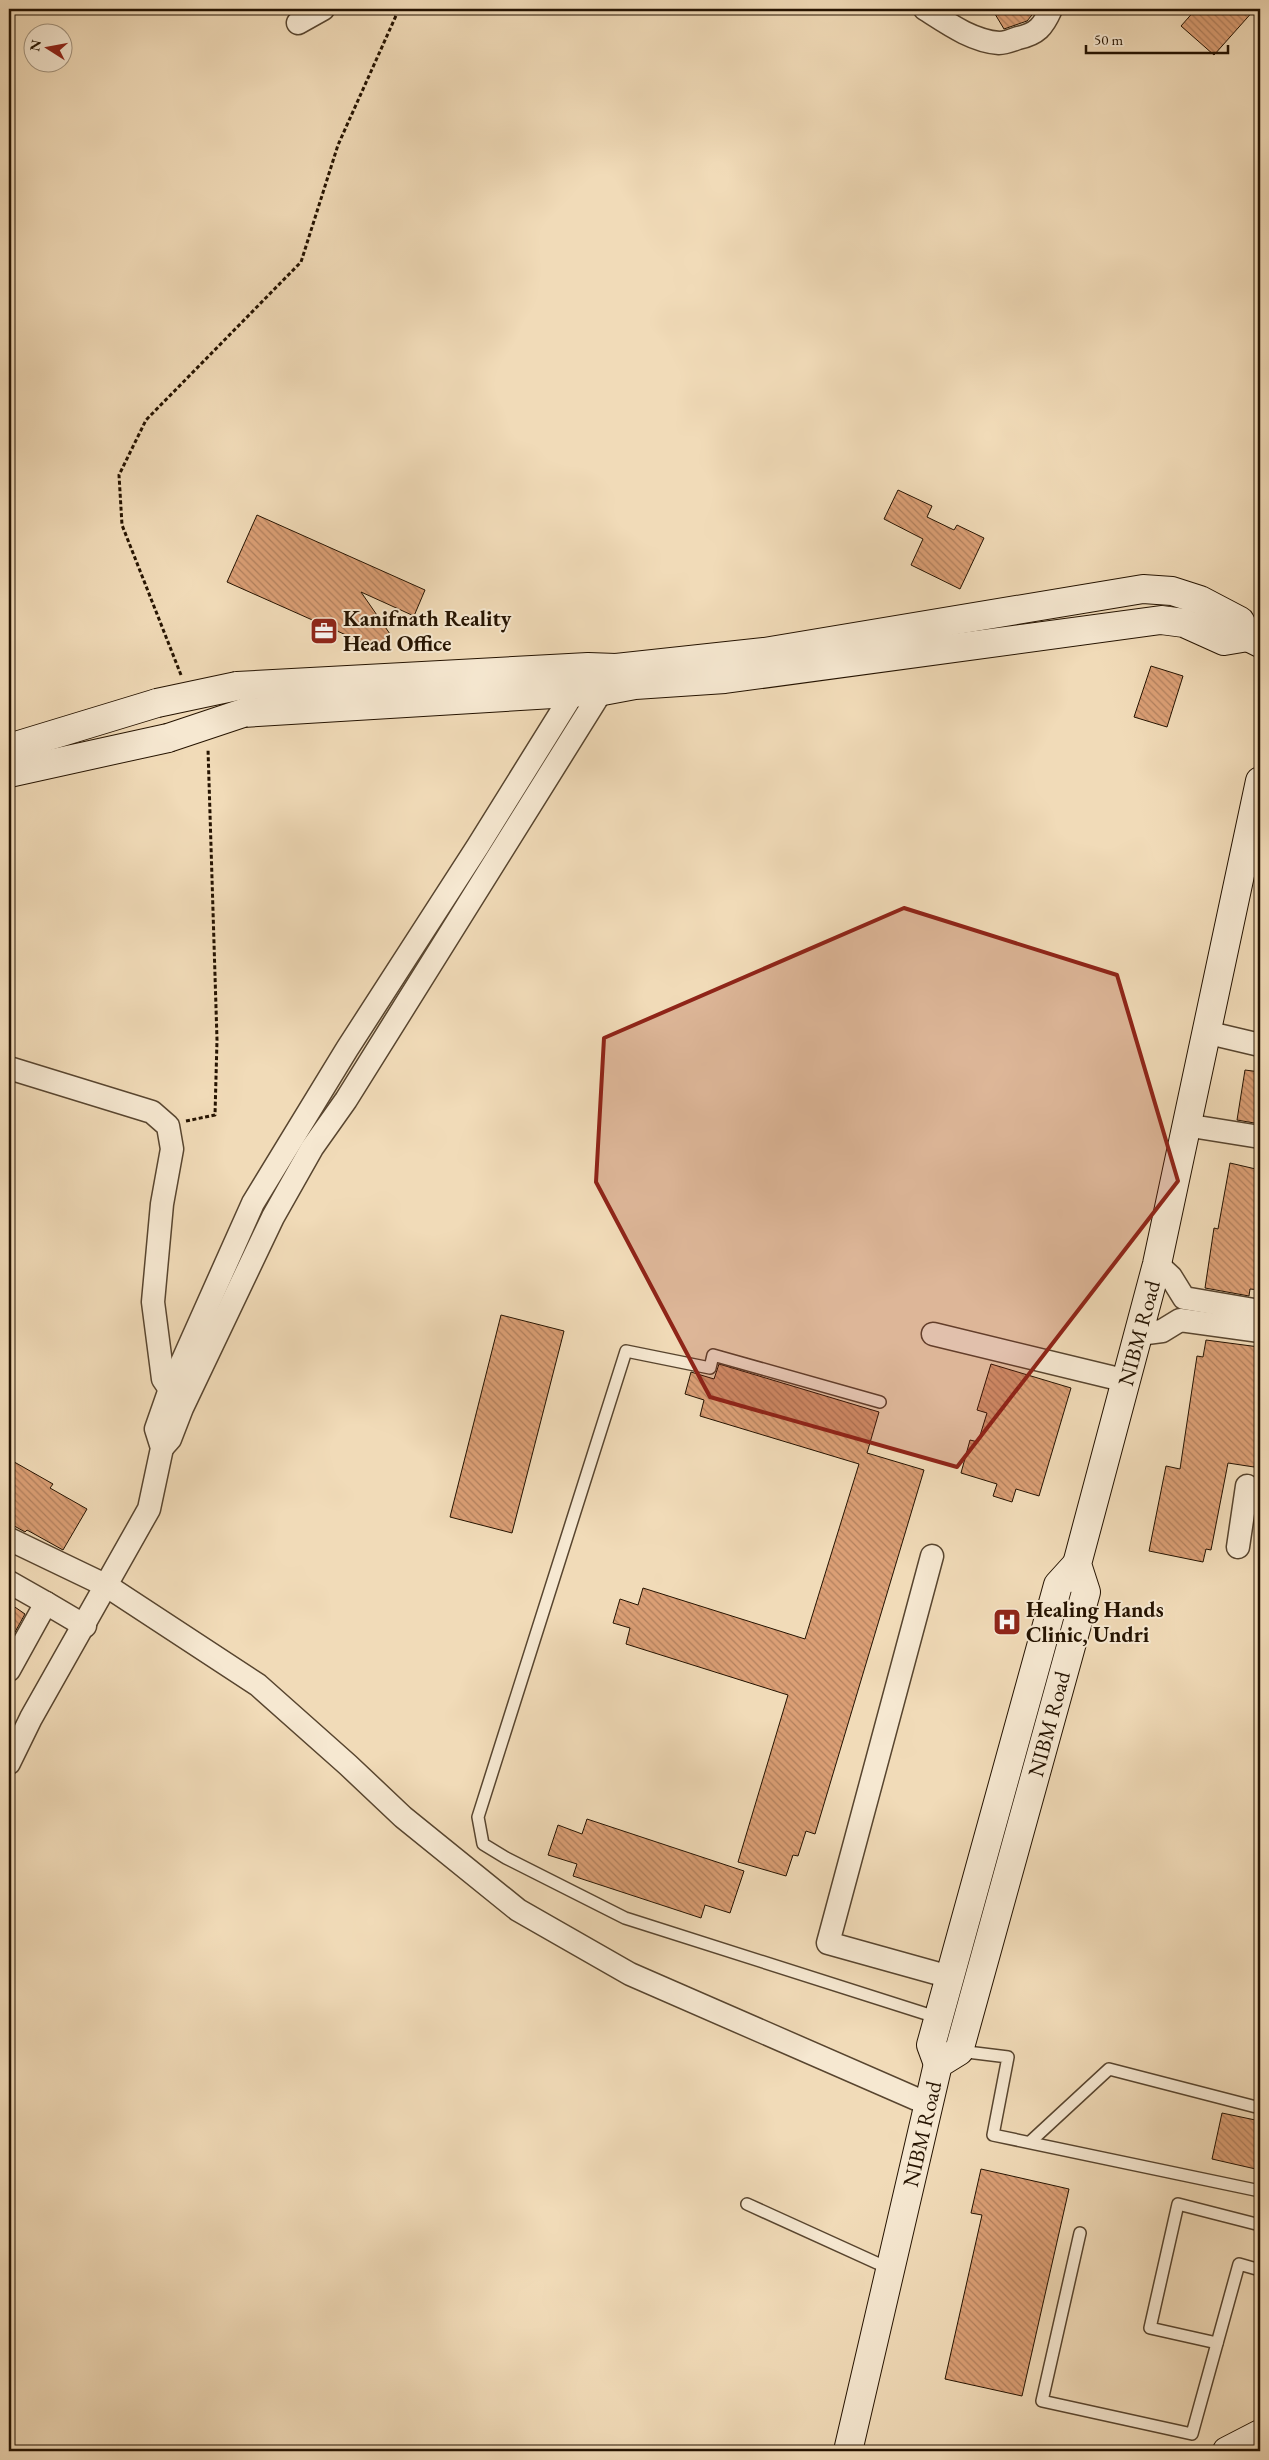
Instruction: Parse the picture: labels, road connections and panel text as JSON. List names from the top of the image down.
{
  "streets": {
    "street": ["NIBM Road"]
  },
  "places": {
    "office": ["Kanifnath Reality Head Office"],
    "hospital": ["Healing Hands Clinic, Undri"]
  },
  "scale_bar": "50 m",
  "north": "left"
}
